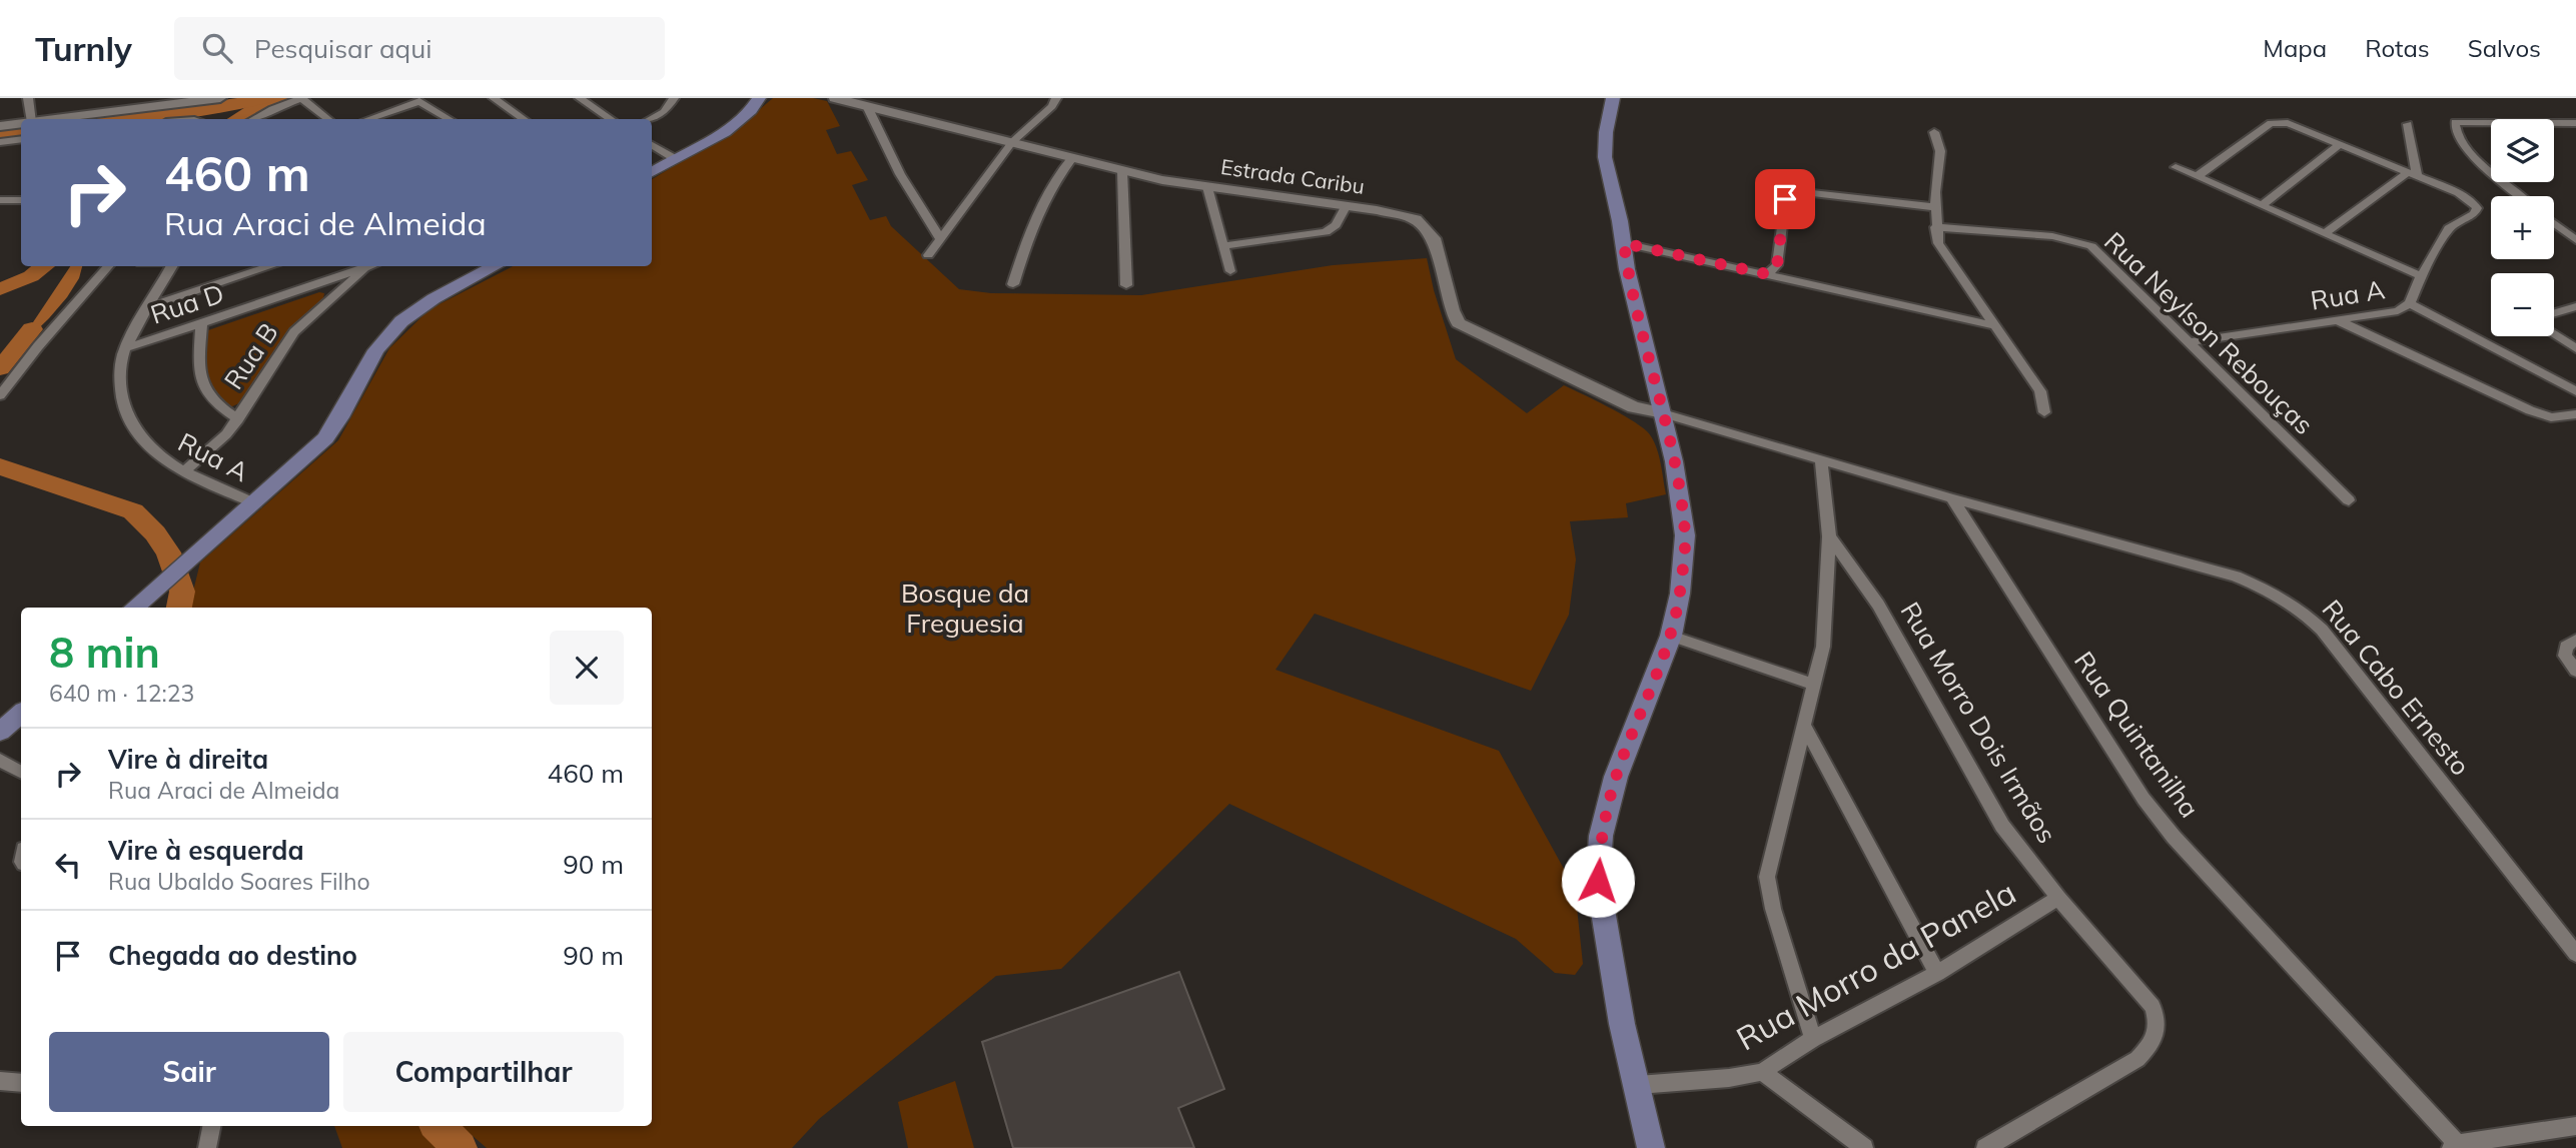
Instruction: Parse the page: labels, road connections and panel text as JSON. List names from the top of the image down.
{
  "streets": {
    "street": [
      "Estrada Caribu",
      "Rua A",
      "Rua D",
      "Rua Neylson Rebouças",
      "Rua B",
      "Rua Cabo Ernesto",
      "Rua Morro Dois Irmãos",
      "Rua Quintanilha",
      "Rua Morro da Panela"
    ]
  },
  "crossings": [
    ["Rua A", "Rua D"],
    ["Rua A", "Rua Neylson Rebouças"],
    ["Rua A", "Rua B"],
    ["Rua D", "Rua B"],
    ["Rua Cabo Ernesto", "Rua Quintanilha"],
    ["Rua Morro Dois Irmãos", "Rua Morro da Panela"]
  ],
  "parks": ["Bosque da Freguesia"],
  "page": {
    "header": "Turnly",
    "search": "Pesquisar aqui",
    "nav": ["Mapa", "Rotas", "Salvos"],
    "map_buttons": ["+", "−"],
    "turn": ["460 m", "Rua Araci de Almeida"],
    "heading": ["8 min", "640 m · 12:23"],
    "list": [
      {
        "name": "Vire à direita",
        "note": "Rua Araci de Almeida",
        "value": "460 m"
      },
      {
        "name": "Vire à esquerda",
        "note": "Rua Ubaldo Soares Filho",
        "value": "90 m"
      },
      {
        "name": "Chegada ao destino",
        "value": "90 m"
      }
    ],
    "buttons": ["Sair", "Compartilhar"]
  }
}
